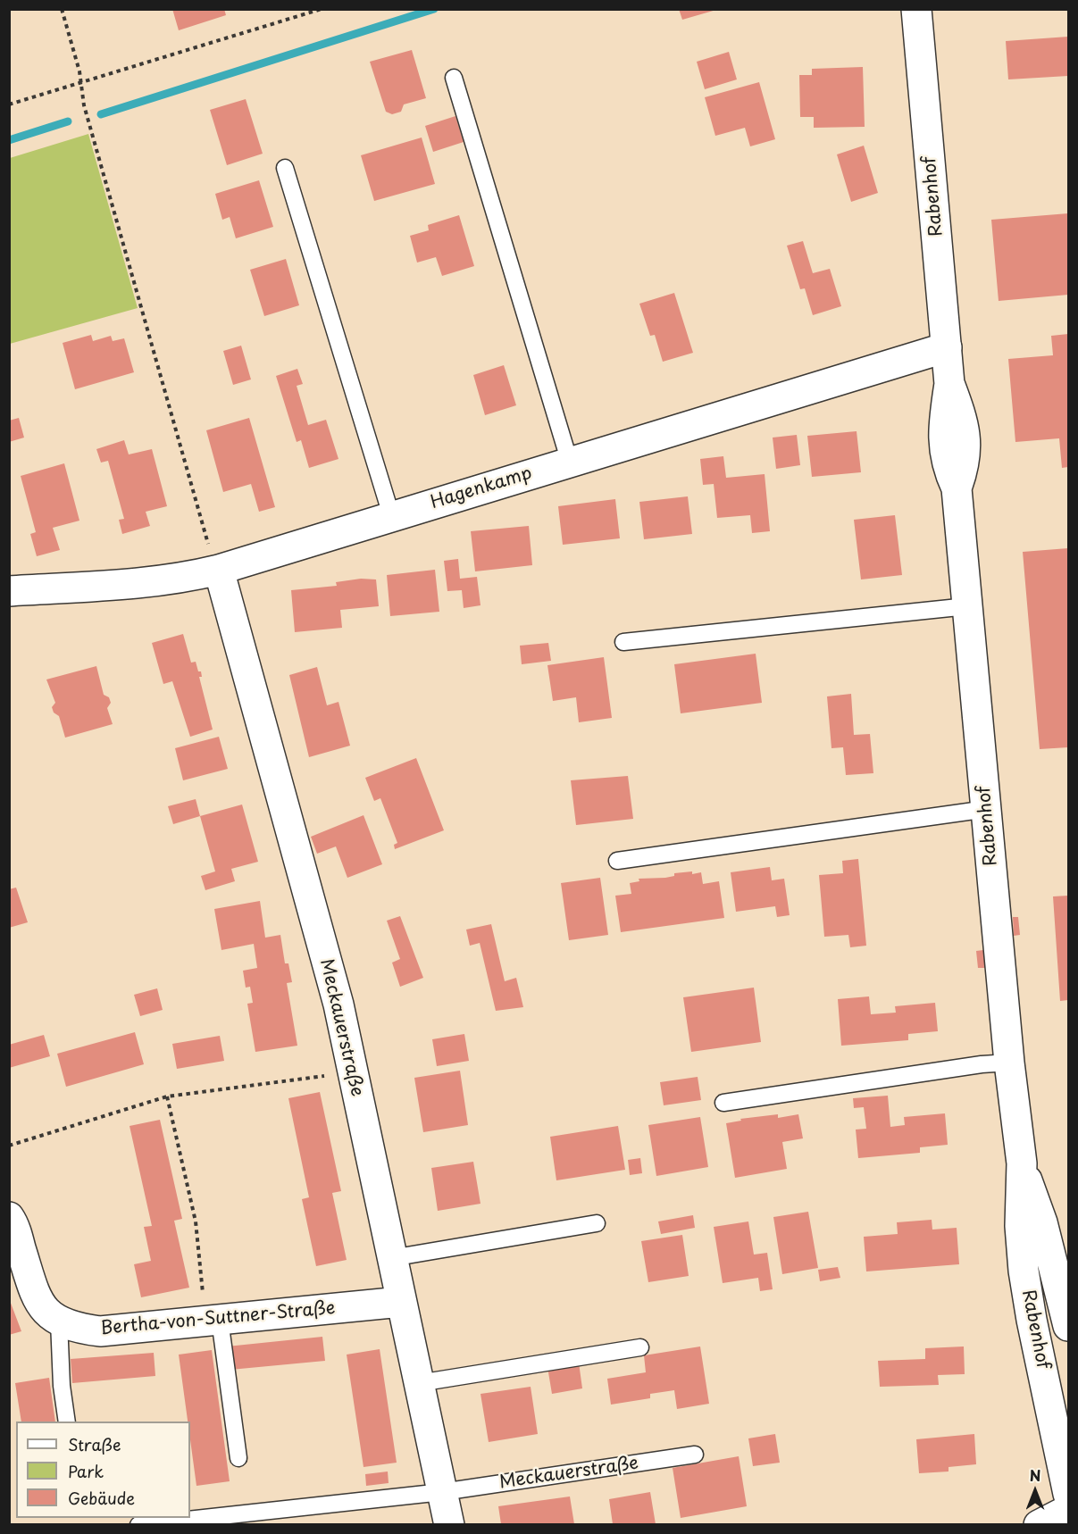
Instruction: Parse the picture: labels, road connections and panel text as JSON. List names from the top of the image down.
{
  "streets": {
    "street": [
      "Rabenhof",
      "Hagenkamp",
      "Meckauerstraße",
      "Bertha-von-Suttner-Straße"
    ]
  },
  "crossings": [
    ["Rabenhof", "Hagenkamp"],
    ["Hagenkamp", "Meckauerstraße"],
    ["Meckauerstraße", "Bertha-von-Suttner-Straße"]
  ],
  "legend": ["Straße", "Park", "Gebäude"],
  "north": "top"
}
